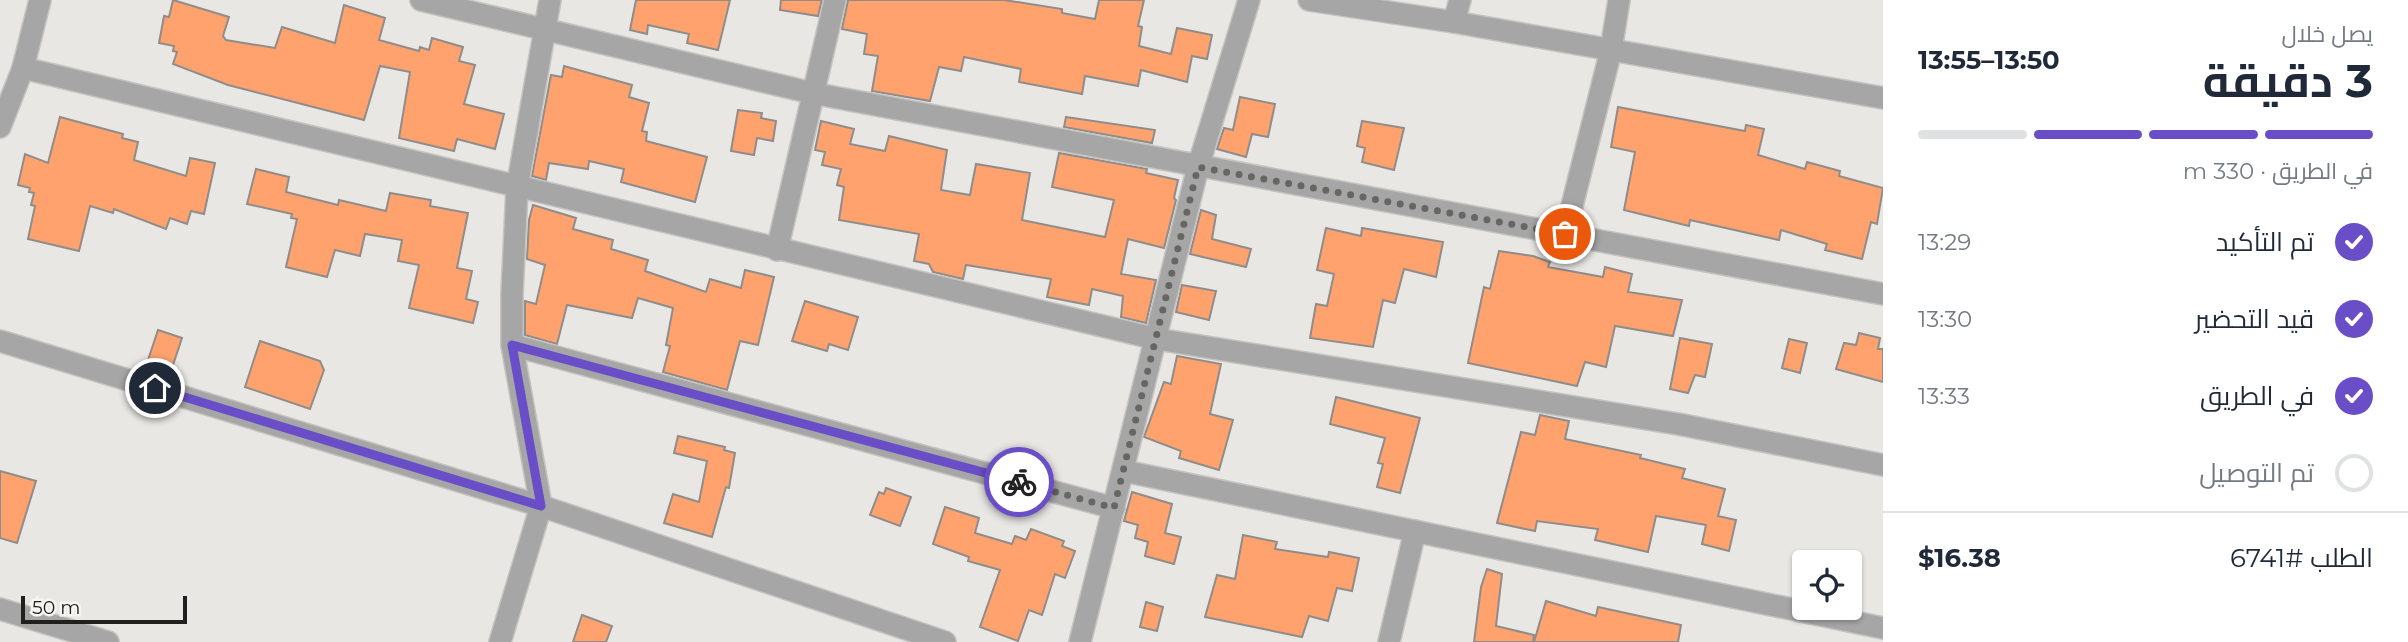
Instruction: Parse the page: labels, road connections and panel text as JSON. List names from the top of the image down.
{
  "scale_bar": "50 m",
  "page": {
    "heading": ["3 دقيقة", "يصل خلال", "13:50–13:55"],
    "panel": ["الطلب #6741", "$16.38"],
    "bar": "في الطريق · 330 m",
    "list": [
      ["تم التأكيد", "13:29"],
      ["قيد التحضير", "13:30"],
      ["في الطريق", "13:33"],
      "تم التوصيل"
    ],
    "scale": "50 m"
  }
}
